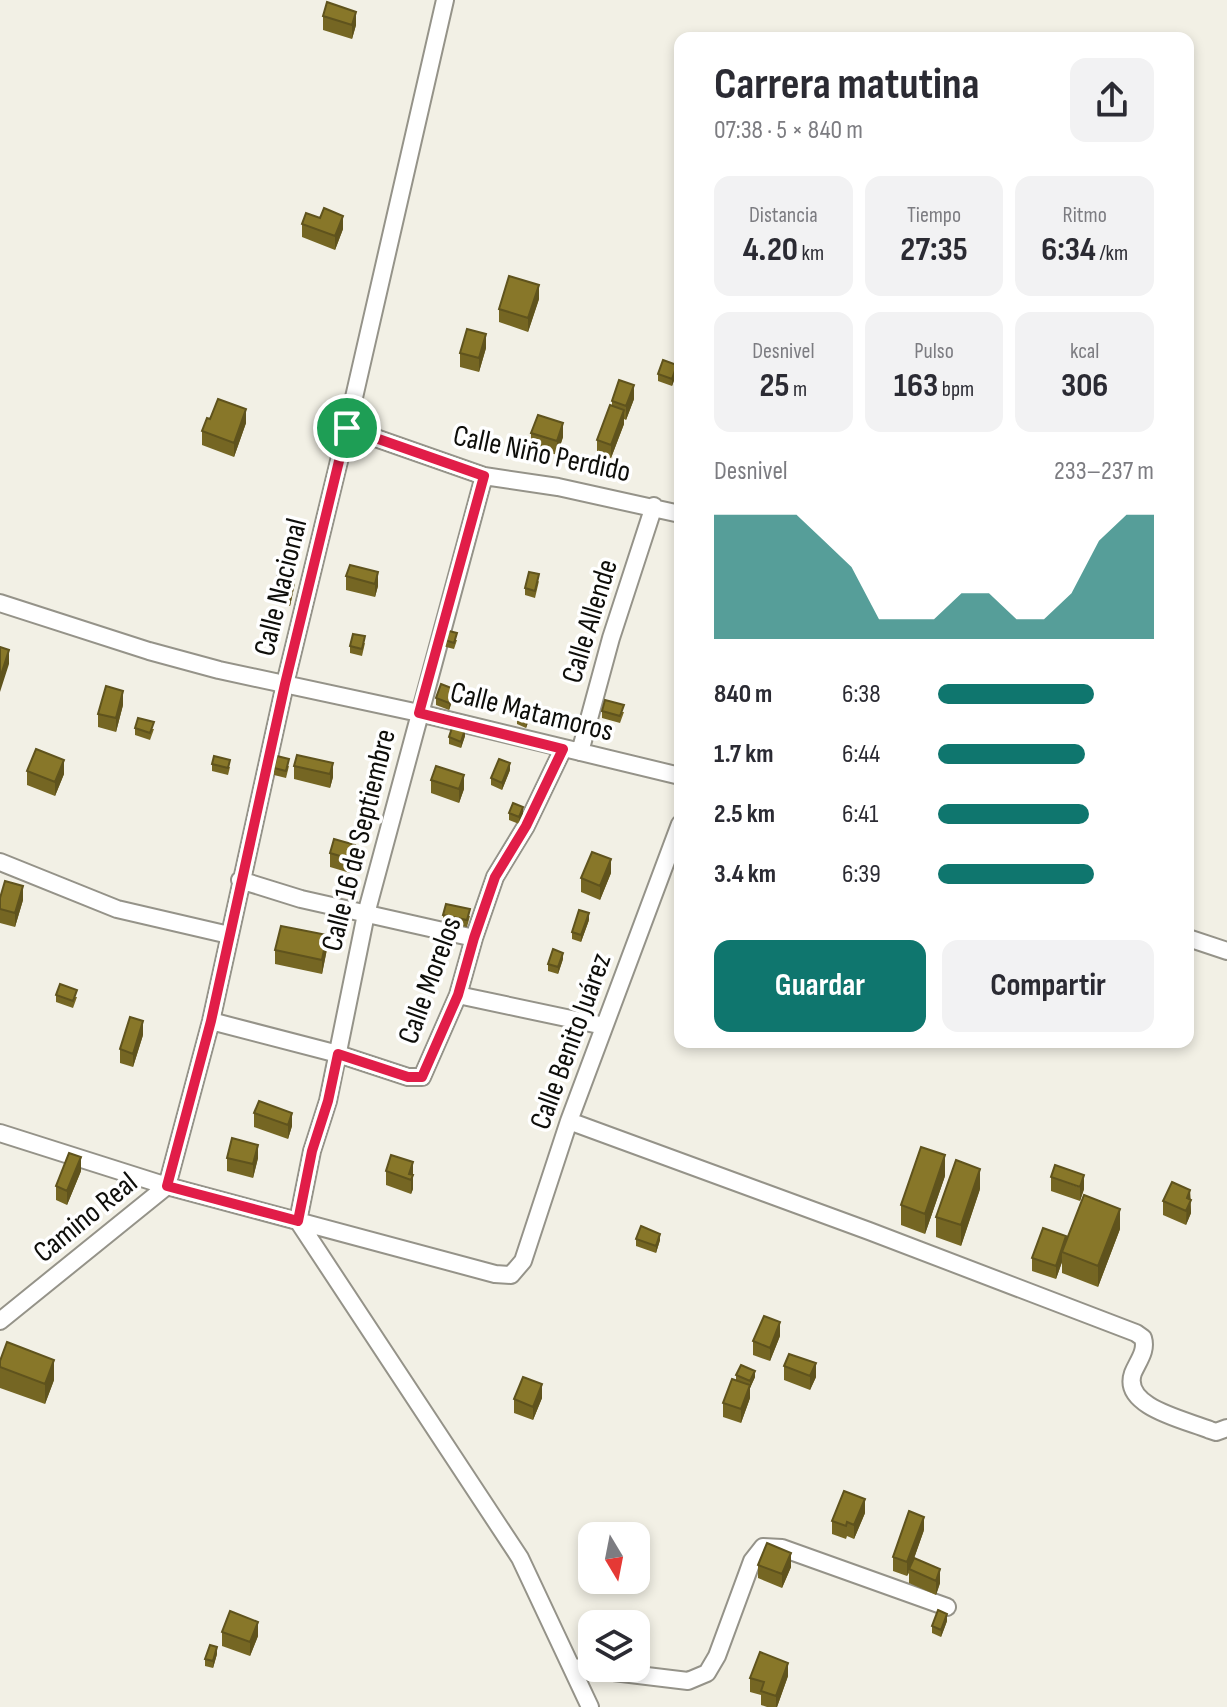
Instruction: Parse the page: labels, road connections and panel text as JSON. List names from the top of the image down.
{
  "streets": {
    "street": [
      "Calle Niño Perdido",
      "Calle Nacional",
      "Calle Allende",
      "Calle Matamoros",
      "Calle 16 de Septiembre",
      "Calle Morelos",
      "Calle Benito Juárez",
      "Camino Real"
    ]
  },
  "crossings": [
    ["Calle Niño Perdido", "Calle Nacional"],
    ["Calle Niño Perdido", "Calle Allende"],
    ["Calle Niño Perdido", "Calle 16 de Septiembre"],
    ["Calle Nacional", "Calle Matamoros"],
    ["Calle Nacional", "Calle Morelos"],
    ["Calle Nacional", "Camino Real"],
    ["Calle Allende", "Calle Matamoros"],
    ["Calle Matamoros", "Calle 16 de Septiembre"],
    ["Calle Matamoros", "Calle Morelos"],
    ["Calle 16 de Septiembre", "Calle Morelos"],
    ["Calle 16 de Septiembre", "Calle Benito Juárez"]
  ],
  "north": "bottom",
  "page": {
    "heading": ["Carrera matutina", "07:38 · 5 × 840 m"],
    "stats": [
      ["Distancia", "4.20 km"],
      ["Tiempo", "27:35"],
      ["Ritmo", "6:34 /km"],
      ["Desnivel", "25 m"],
      ["Pulso", "163 bpm"],
      ["kcal", "306"]
    ],
    "chart": ["Desnivel", "233–237 m"],
    "list": [
      {
        "name": "840 m",
        "note": "6:38"
      },
      {
        "name": "1.7 km",
        "note": "6:44"
      },
      {
        "name": "2.5 km",
        "note": "6:41"
      },
      {
        "name": "3.4 km",
        "note": "6:39"
      }
    ],
    "buttons": ["Guardar", "Compartir"]
  }
}
